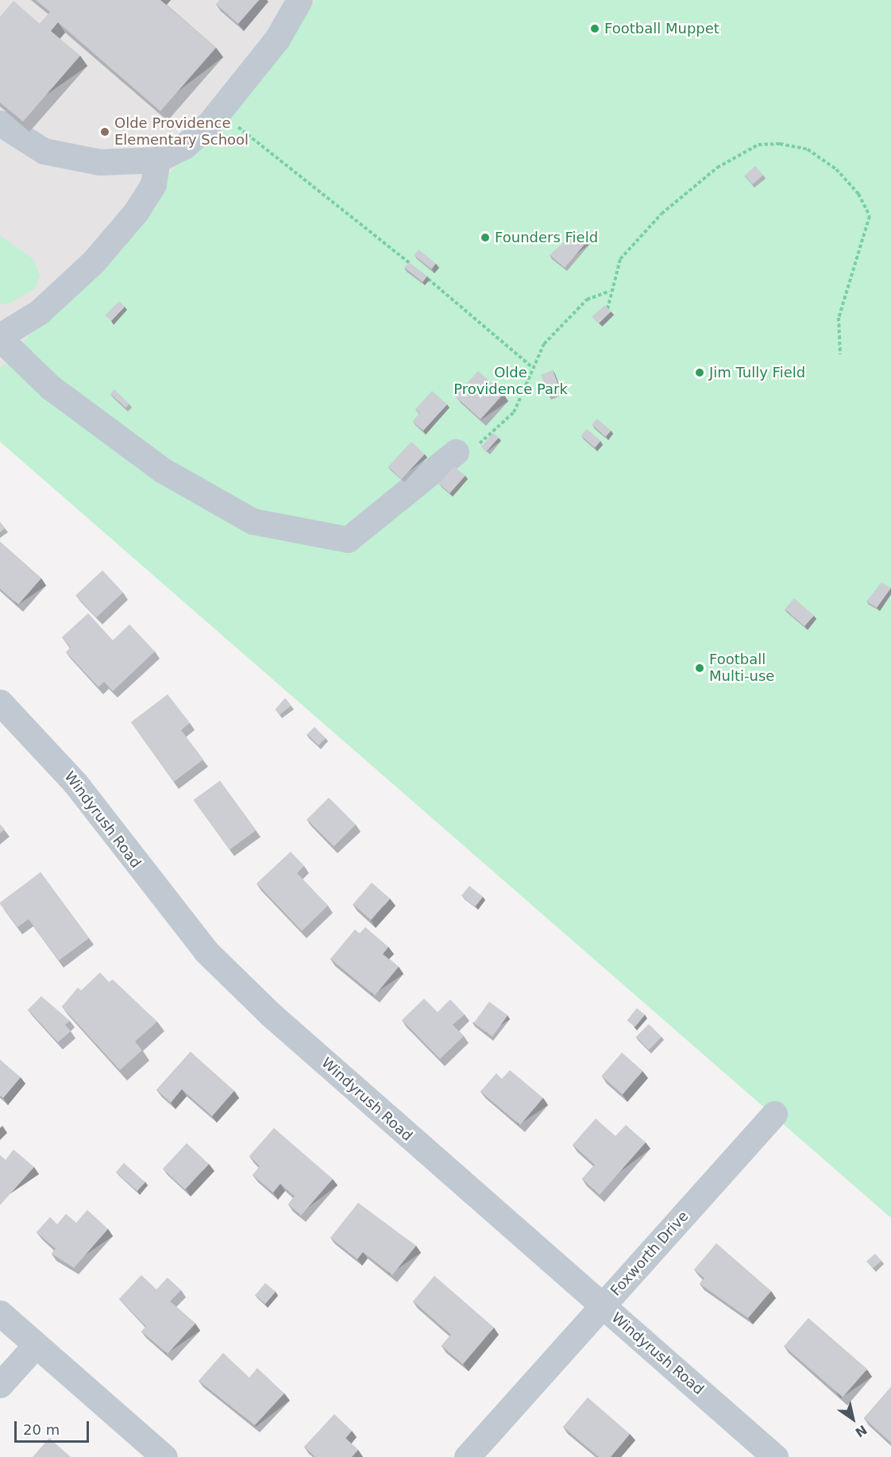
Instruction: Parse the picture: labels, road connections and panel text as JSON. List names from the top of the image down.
{
  "streets": {
    "street": ["Windyrush Road", "Foxworth Drive"]
  },
  "crossings": [
    ["Windyrush Road", "Foxworth Drive"]
  ],
  "parks": ["Olde Providence Park"],
  "places": [
    "Football Muppet",
    "Olde Providence Elementary School",
    "Founders Field",
    "Jim Tully Field",
    "Football Multi-use"
  ],
  "scale_bar": "20 m",
  "north": "bottom right"
}
